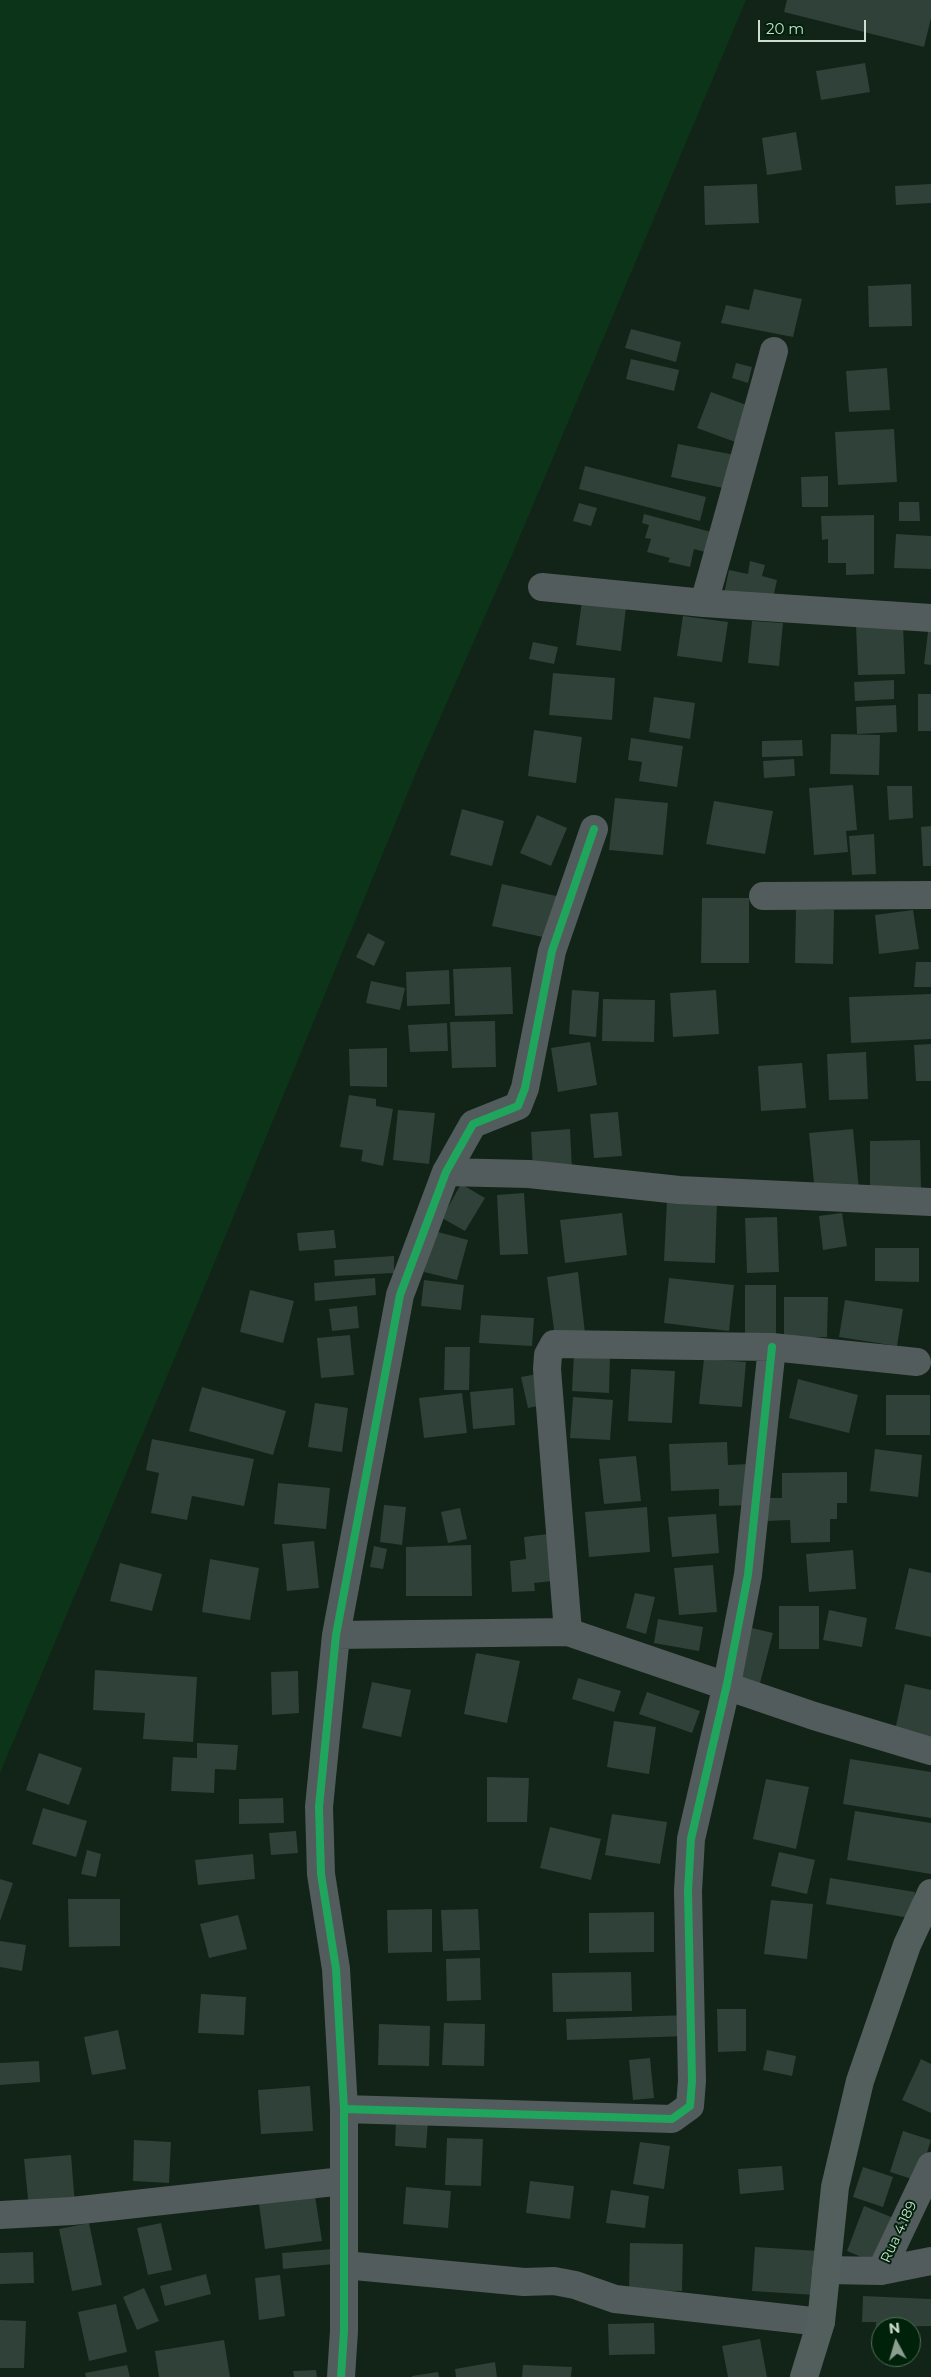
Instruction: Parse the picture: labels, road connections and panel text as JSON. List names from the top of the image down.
{
  "streets": {
    "street": ["Rua 4.189"]
  },
  "scale_bar": "20 m",
  "north": "top"
}
